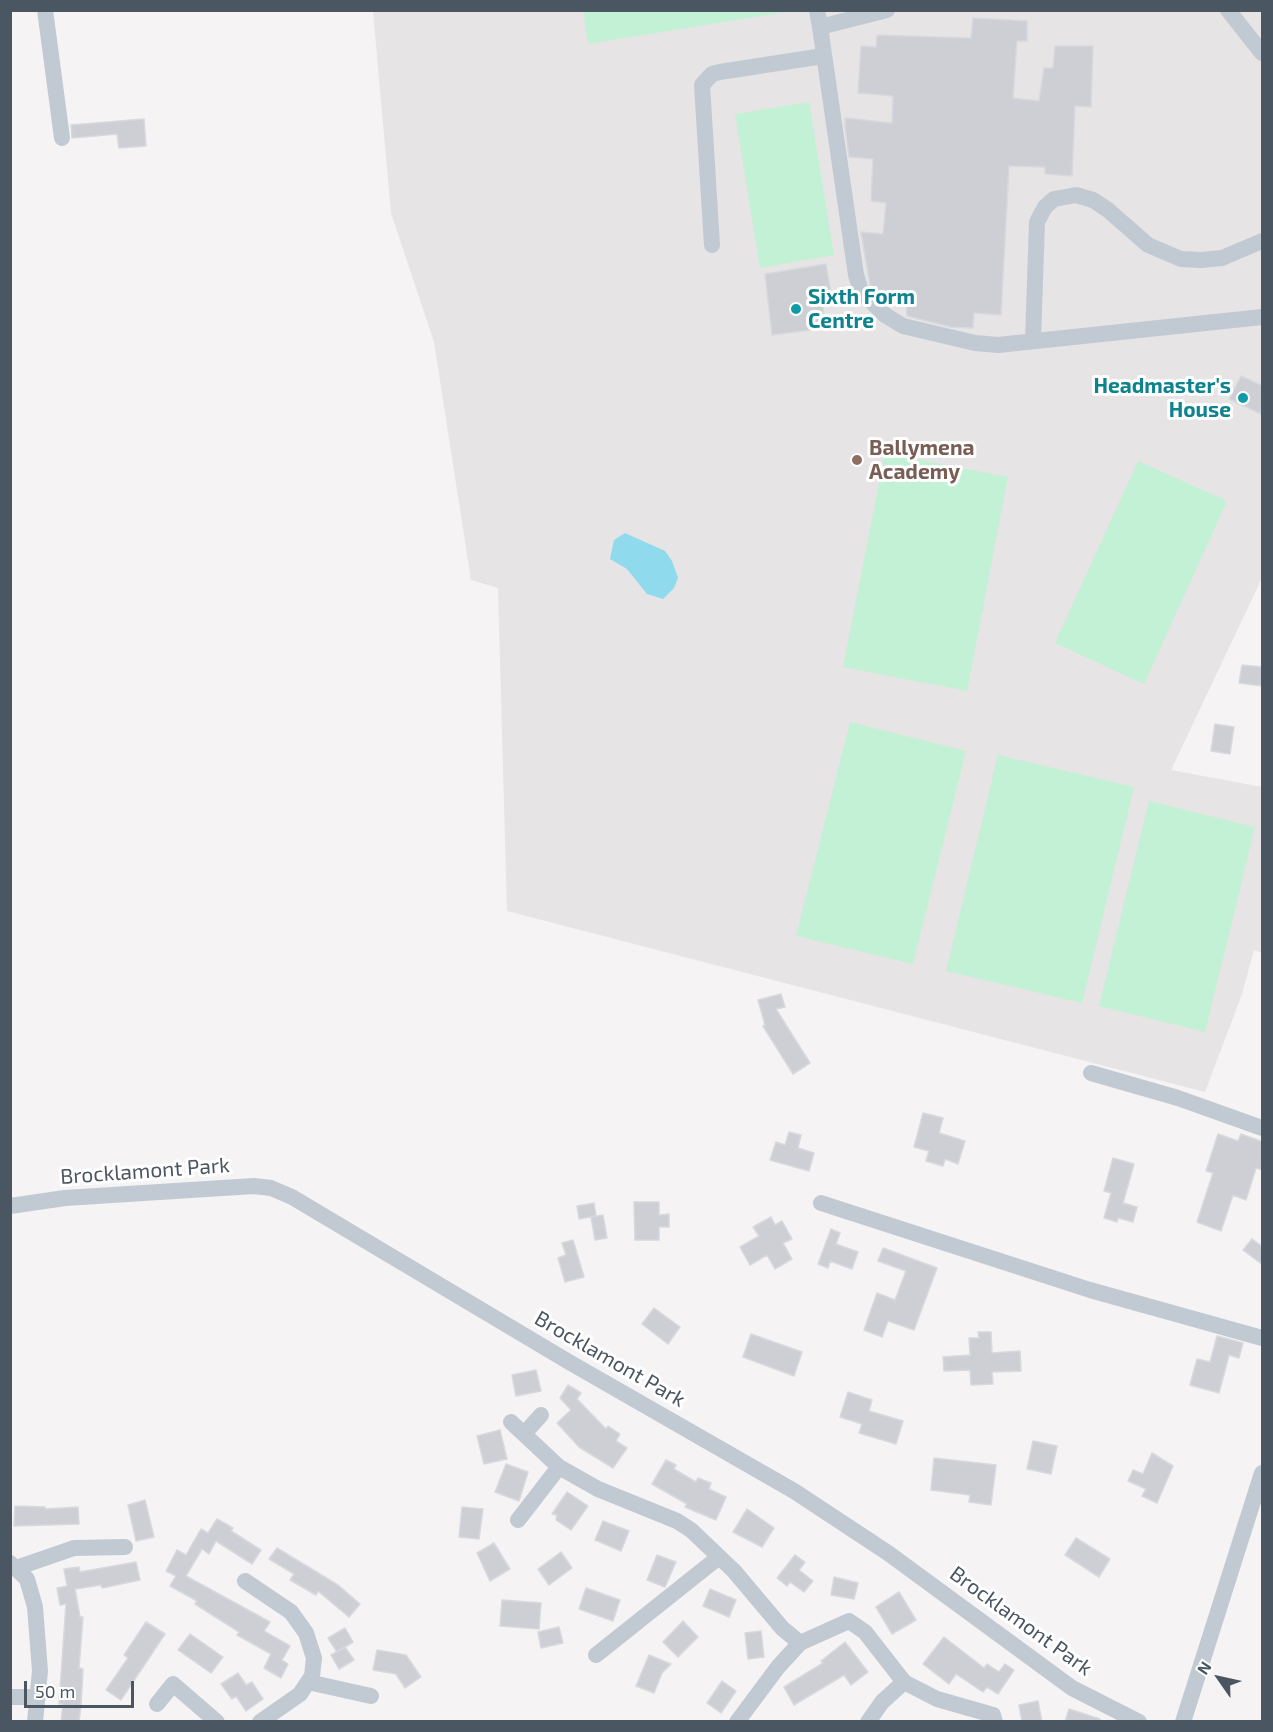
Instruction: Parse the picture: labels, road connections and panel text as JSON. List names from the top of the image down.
{
  "streets": {
    "street": ["Brocklamont Park"]
  },
  "places": ["Sixth Form Centre", "Headmaster's House", "Ballymena Academy"],
  "scale_bar": "50 m",
  "north": "top left"
}
